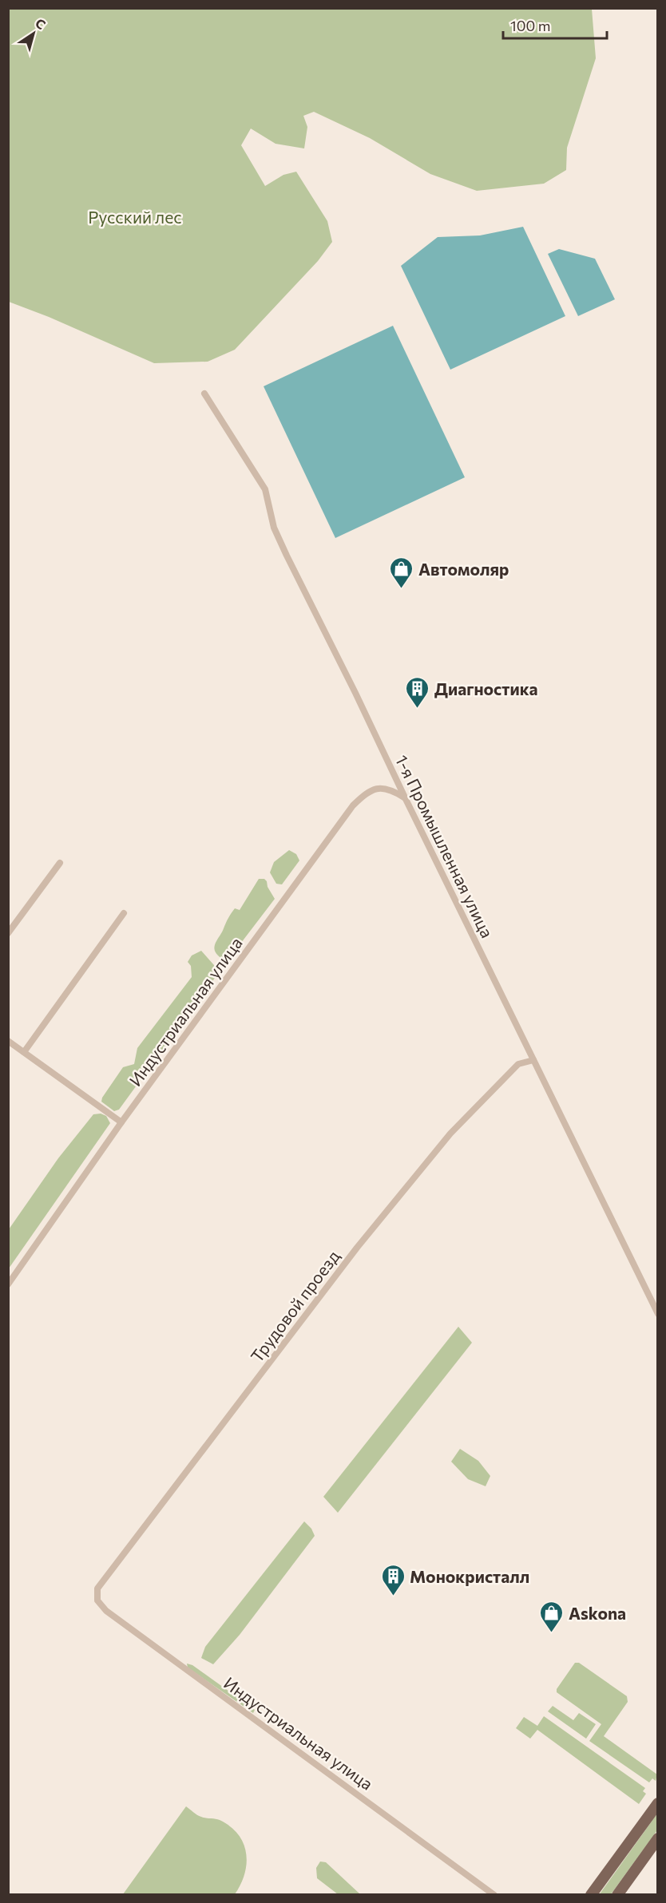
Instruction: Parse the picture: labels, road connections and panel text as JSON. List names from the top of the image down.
{
  "streets": {
    "street": ["1-я Промышленная улица", "Индустриальная улица", "Трудовой проезд"]
  },
  "crossings": [
    ["1-я Промышленная улица", "Индустриальная улица"],
    ["1-я Промышленная улица", "Трудовой проезд"],
    ["Индустриальная улица", "Трудовой проезд"]
  ],
  "parks": ["Русский лес"],
  "places": {
    "shop": ["Автомоляр", "Askona"],
    "building": ["Диагностика", "Монокристалл"]
  },
  "scale_bar": "100 m",
  "north": "top right"
}
